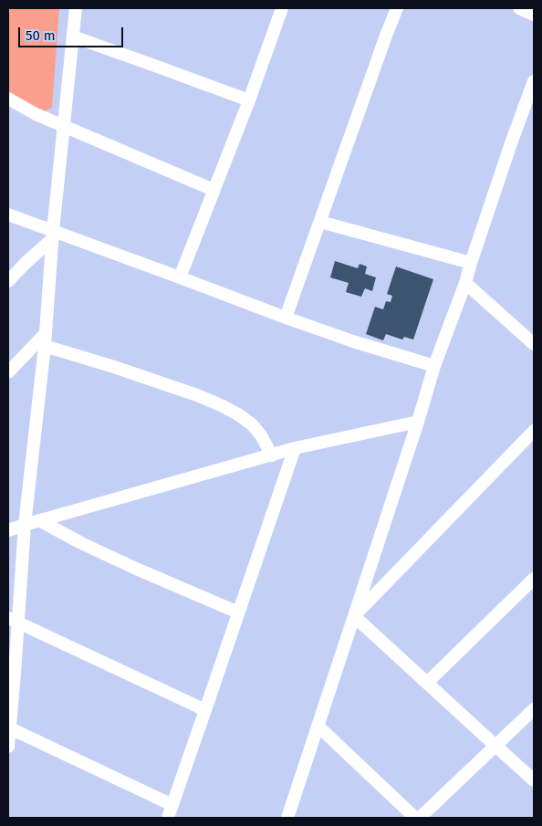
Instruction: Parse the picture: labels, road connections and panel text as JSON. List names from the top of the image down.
{
  "scale_bar": "50 m"
}
